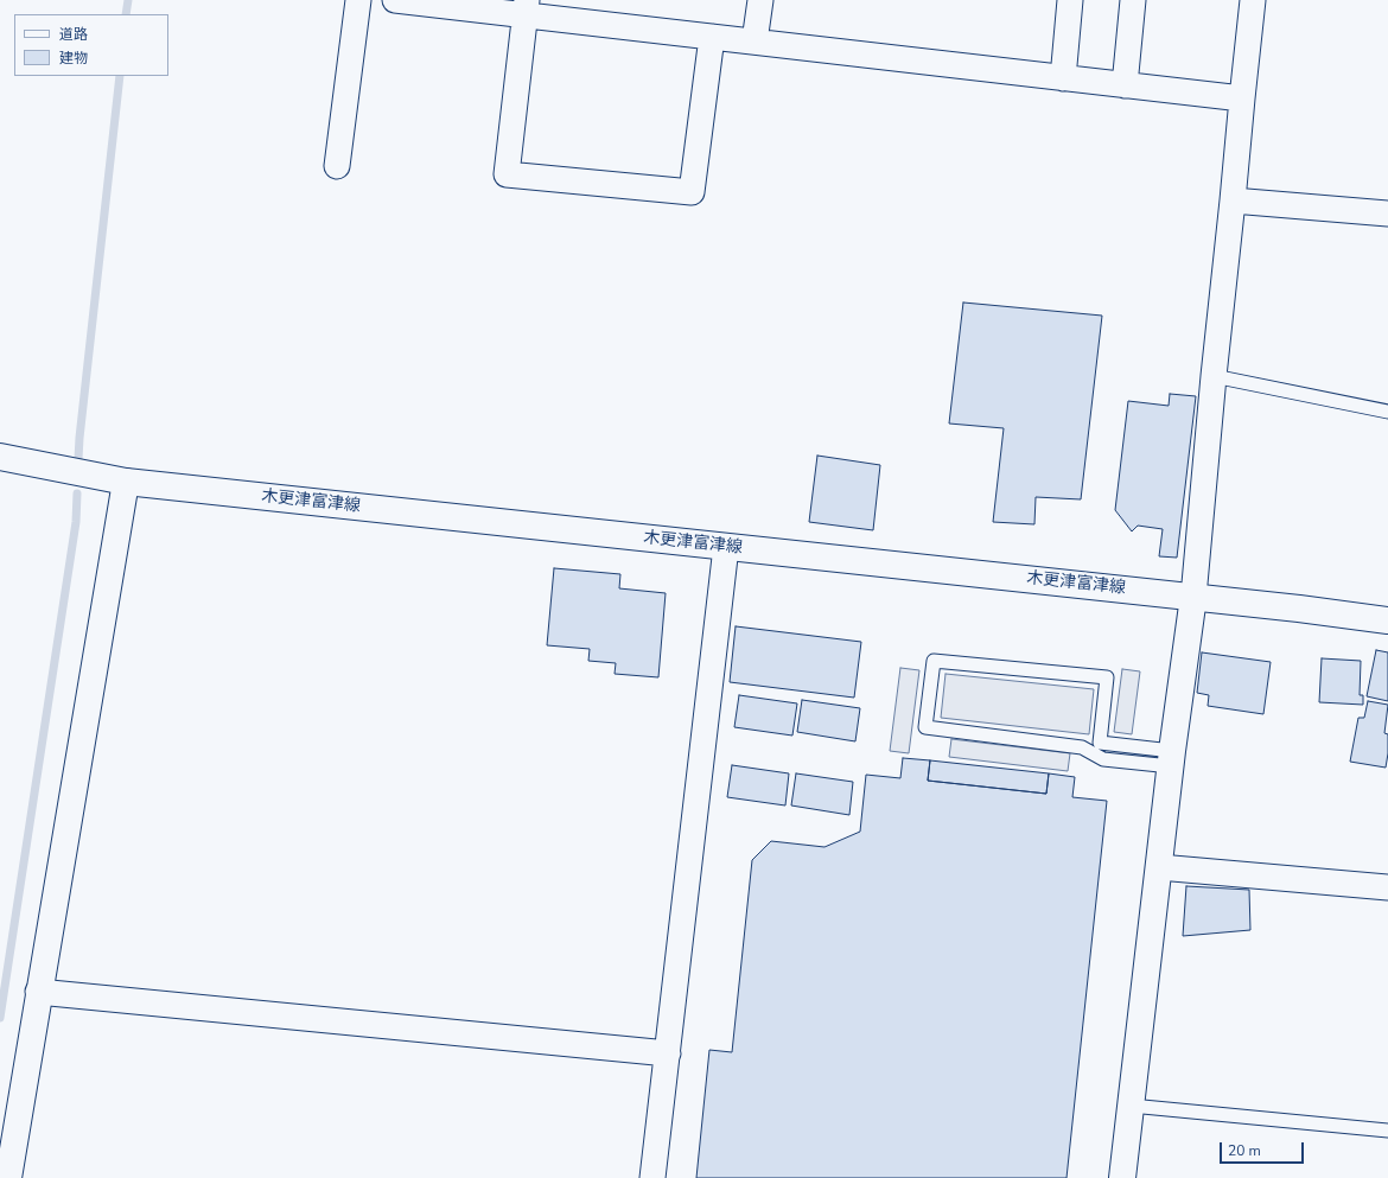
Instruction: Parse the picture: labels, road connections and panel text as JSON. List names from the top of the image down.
{
  "streets": {
    "main road": ["木更津富津線"]
  },
  "legend": ["道路", "建物"],
  "scale_bar": "20 m"
}
